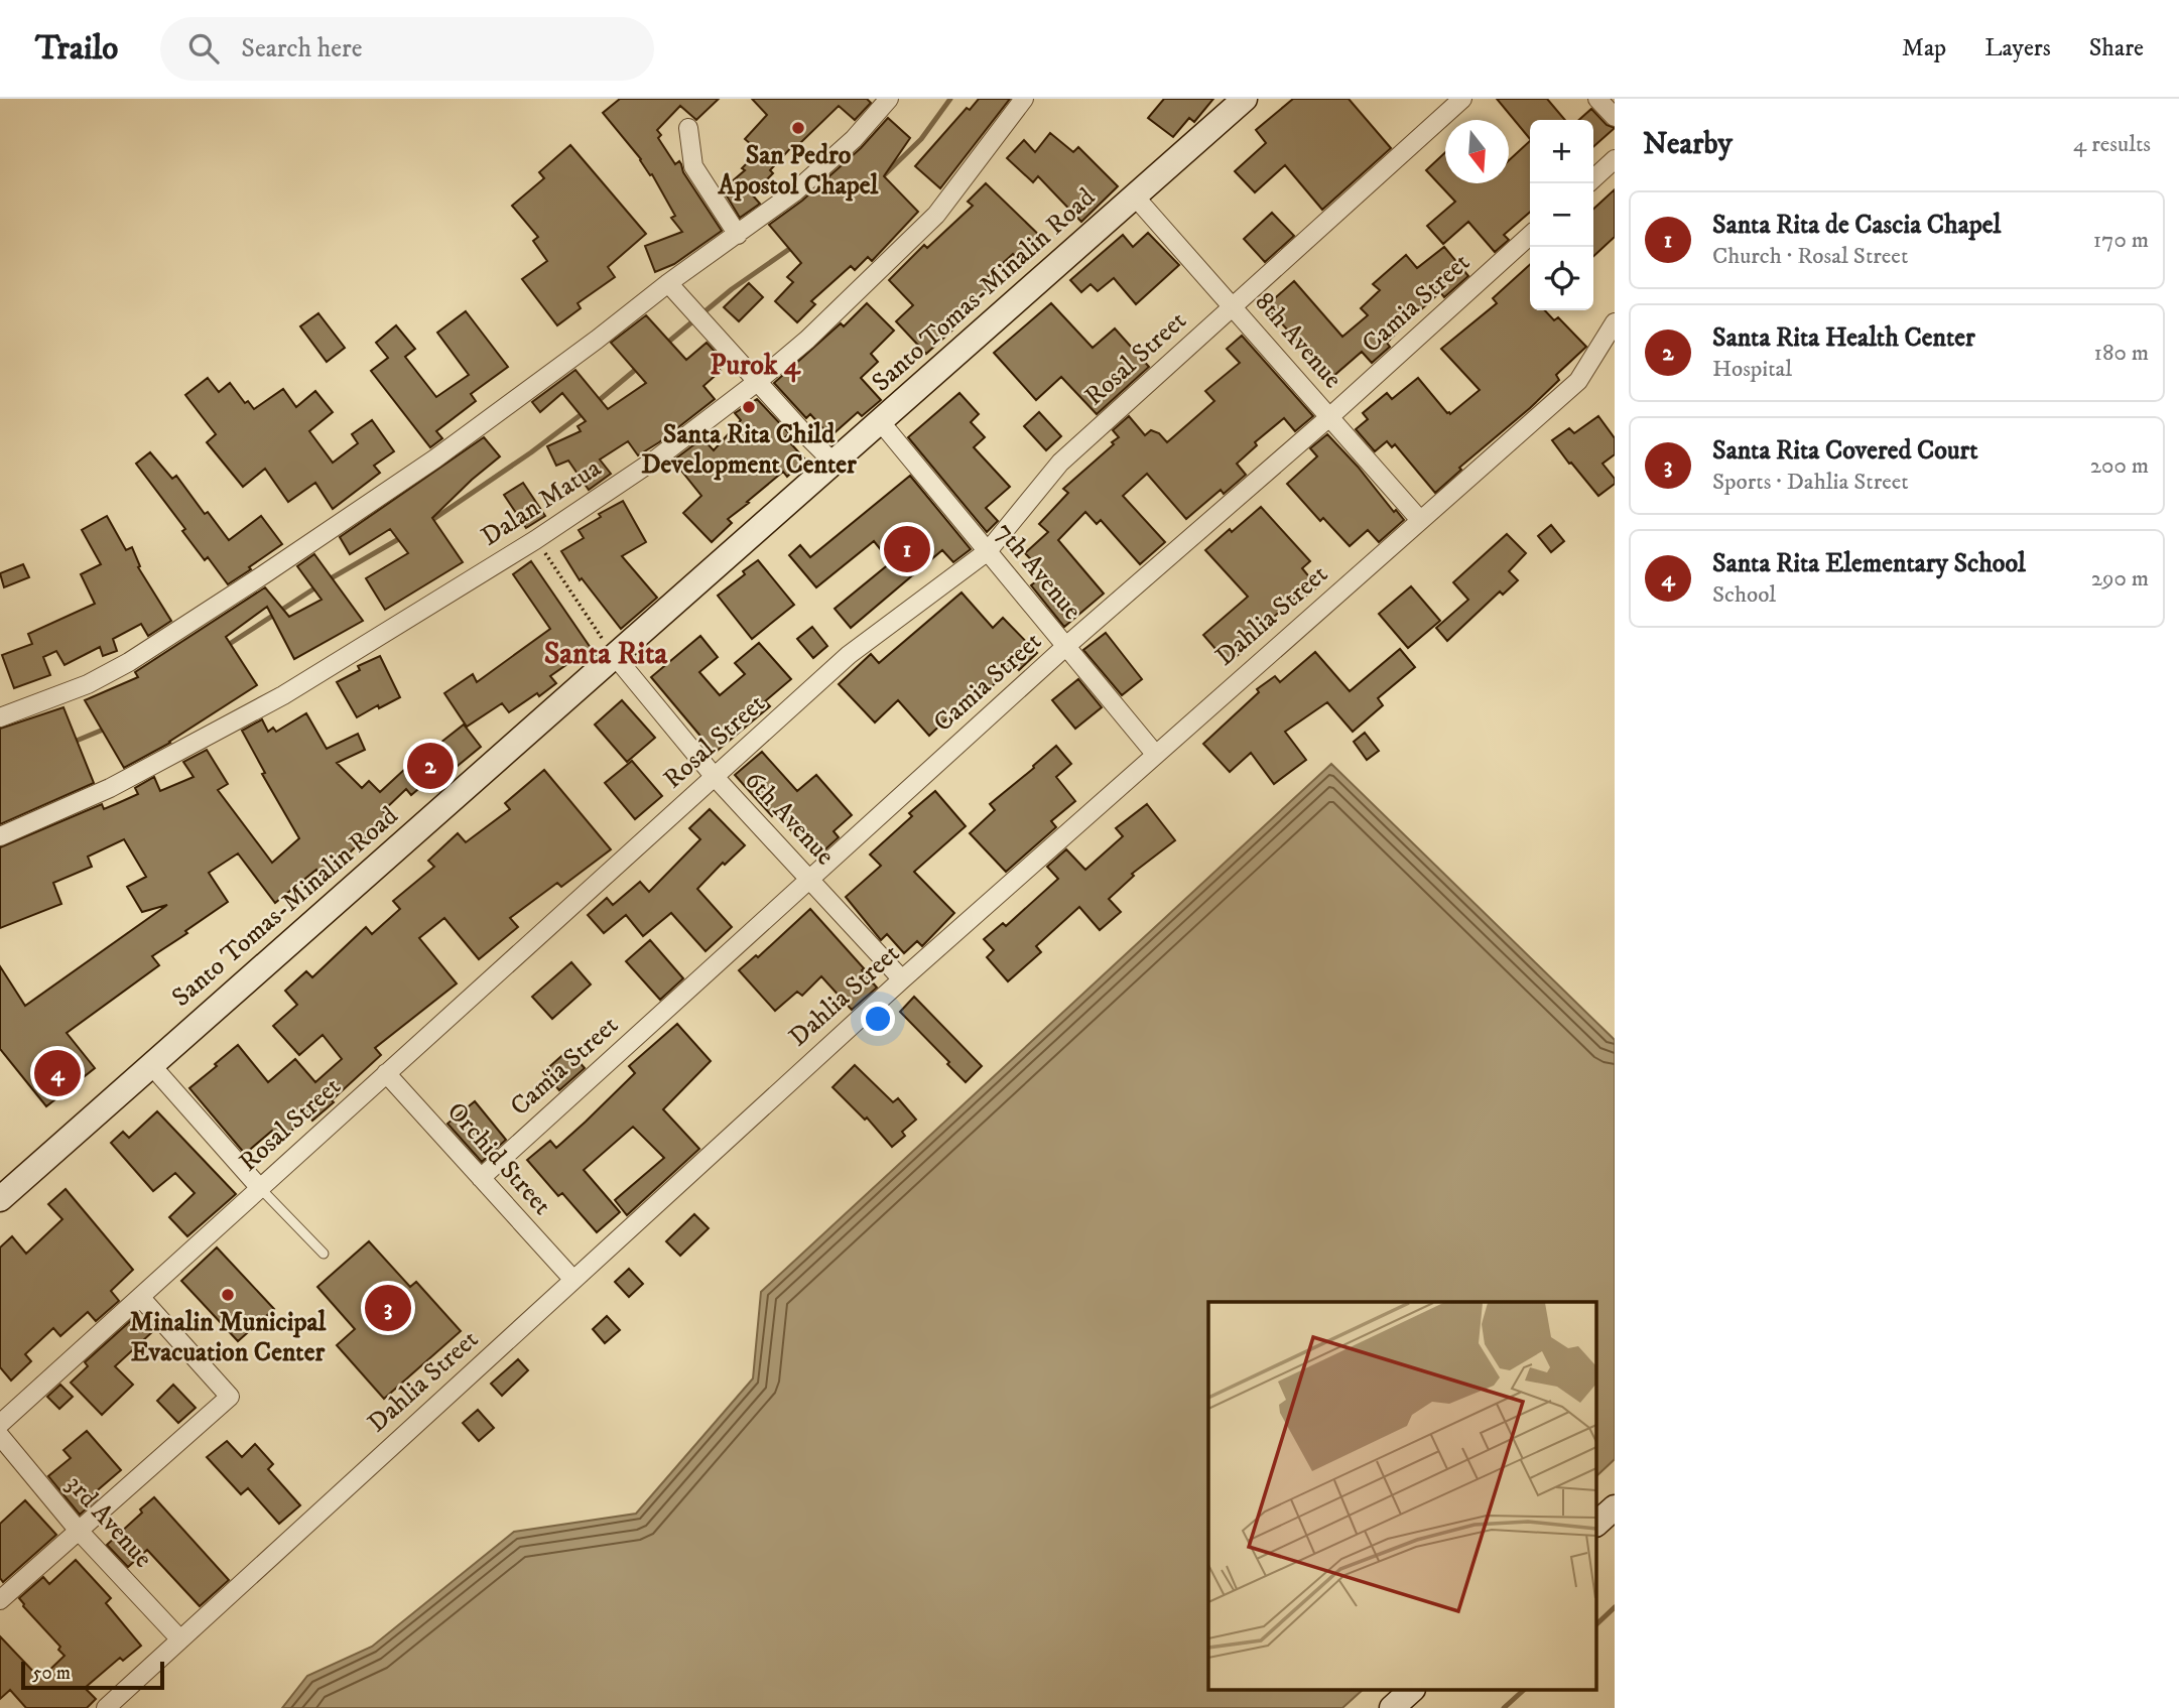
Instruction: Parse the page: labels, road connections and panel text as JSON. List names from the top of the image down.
{
  "streets": {
    "main road": ["Santo Tomas-Minalin Road"],
    "street": [
      "Camia Street",
      "8th Avenue",
      "Rosal Street",
      "Dalan Matua",
      "7th Avenue",
      "Dahlia Street",
      "6th Avenue",
      "Orchid Street",
      "3rd Avenue"
    ]
  },
  "crossings": [
    ["Santo Tomas-Minalin Road", "8th Avenue"],
    ["Santo Tomas-Minalin Road", "7th Avenue"],
    ["Santo Tomas-Minalin Road", "6th Avenue"],
    ["Camia Street", "8th Avenue"],
    ["Camia Street", "7th Avenue"],
    ["Camia Street", "6th Avenue"],
    ["Camia Street", "Orchid Street"],
    ["8th Avenue", "Rosal Street"],
    ["8th Avenue", "Dahlia Street"],
    ["Rosal Street", "7th Avenue"],
    ["Rosal Street", "6th Avenue"],
    ["Rosal Street", "Orchid Street"],
    ["7th Avenue", "Dahlia Street"],
    ["Dahlia Street", "6th Avenue"],
    ["Dahlia Street", "Orchid Street"],
    ["Dahlia Street", "3rd Avenue"]
  ],
  "districts": ["Purok 4", "Santa Rita"],
  "places": ["San Pedro Apostol Chapel", "Santa Rita Child Development Center", "Minalin Municipal Evacuation Center"],
  "scale_bar": "50 m",
  "north": "bottom",
  "page": {
    "header": "Trailo",
    "search": "Search here",
    "nav": ["Map", "Layers", "Share"],
    "heading": ["Nearby", "4 results"],
    "map_buttons": ["+", "−"],
    "list": [
      {
        "mark": "1",
        "name": "Santa Rita de Cascia Chapel",
        "note": "Church · Rosal Street",
        "value": "170 m"
      },
      {
        "mark": "2",
        "name": "Santa Rita Health Center",
        "note": "Hospital",
        "value": "180 m"
      },
      {
        "mark": "3",
        "name": "Santa Rita Covered Court",
        "note": "Sports · Dahlia Street",
        "value": "200 m"
      },
      {
        "mark": "4",
        "name": "Santa Rita Elementary School",
        "note": "School",
        "value": "290 m"
      }
    ],
    "pins": [
      "1",
      "2",
      "4",
      "3"
    ],
    "scale": "50 m"
  }
}
